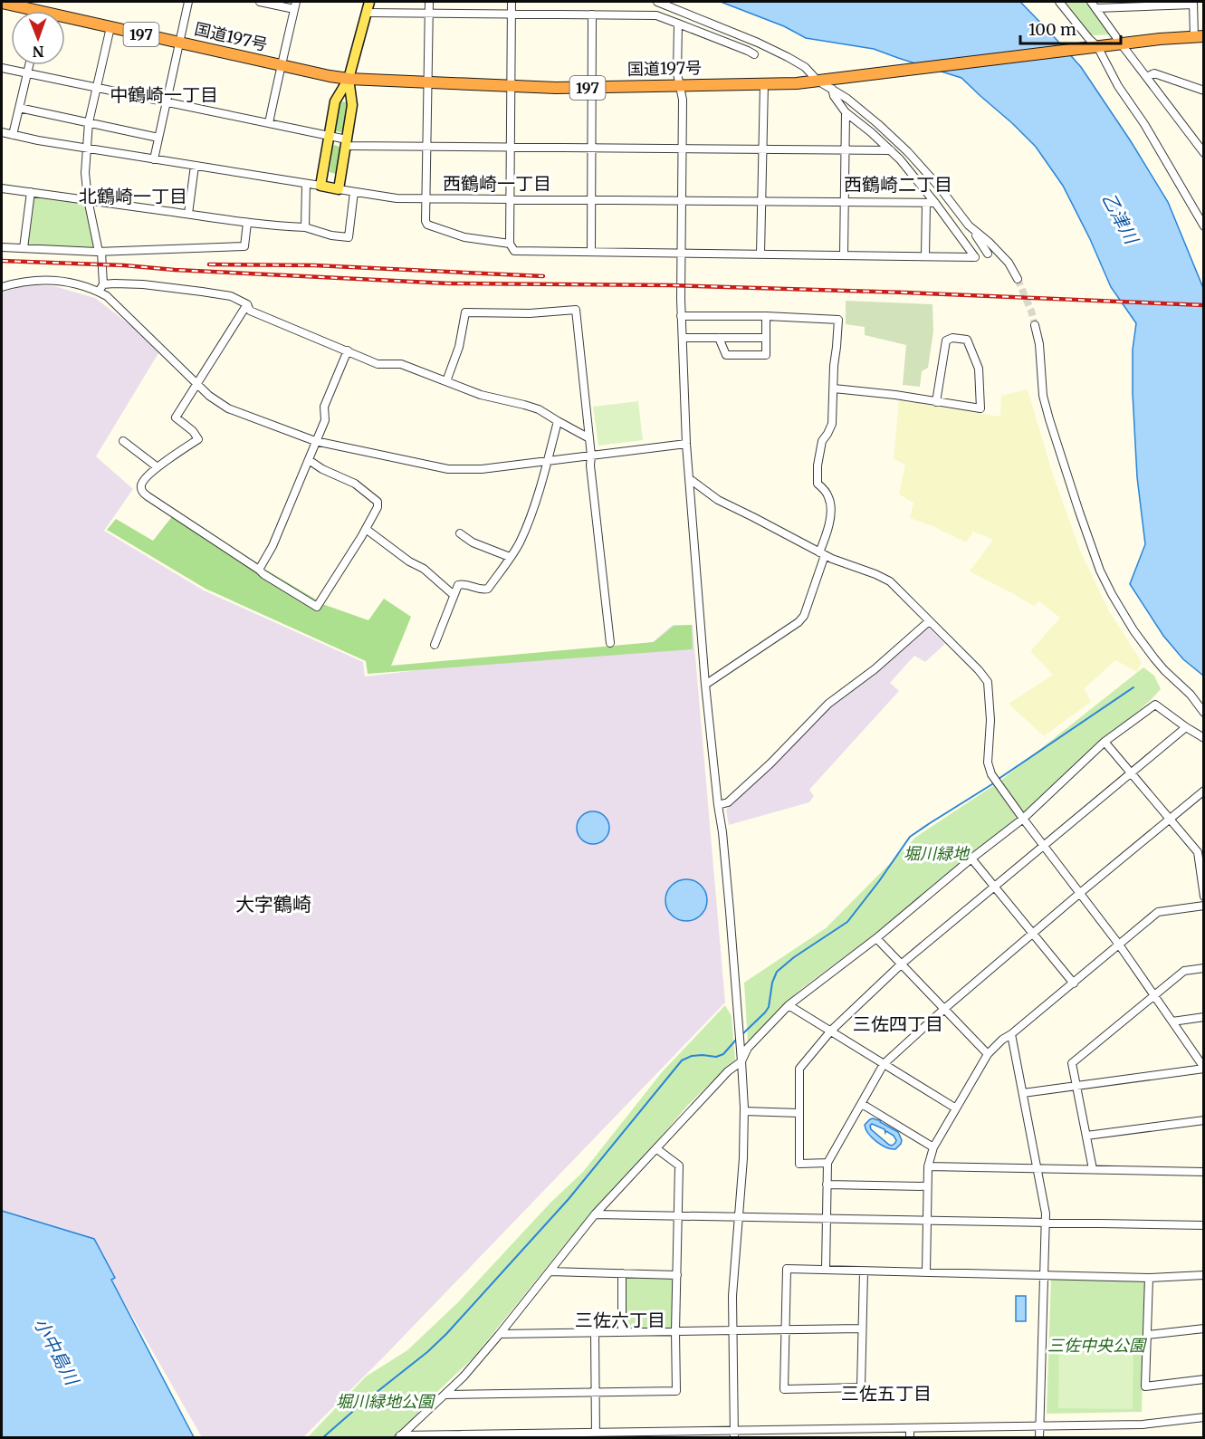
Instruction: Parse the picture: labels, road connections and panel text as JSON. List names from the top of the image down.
{
  "streets": {
    "highway": ["197", "国道197号"]
  },
  "districts": [
    "中鶴崎一丁目",
    "西鶴崎一丁目",
    "西鶴崎二丁目",
    "北鶴崎一丁目",
    "大字鶴崎",
    "三佐四丁目",
    "三佐六丁目",
    "三佐五丁目"
  ],
  "water": ["乙津川", "小中島川"],
  "parks": ["堀川緑地", "三佐中央公園", "堀川緑地公園"],
  "scale_bar": "100 m",
  "north": "bottom"
}
